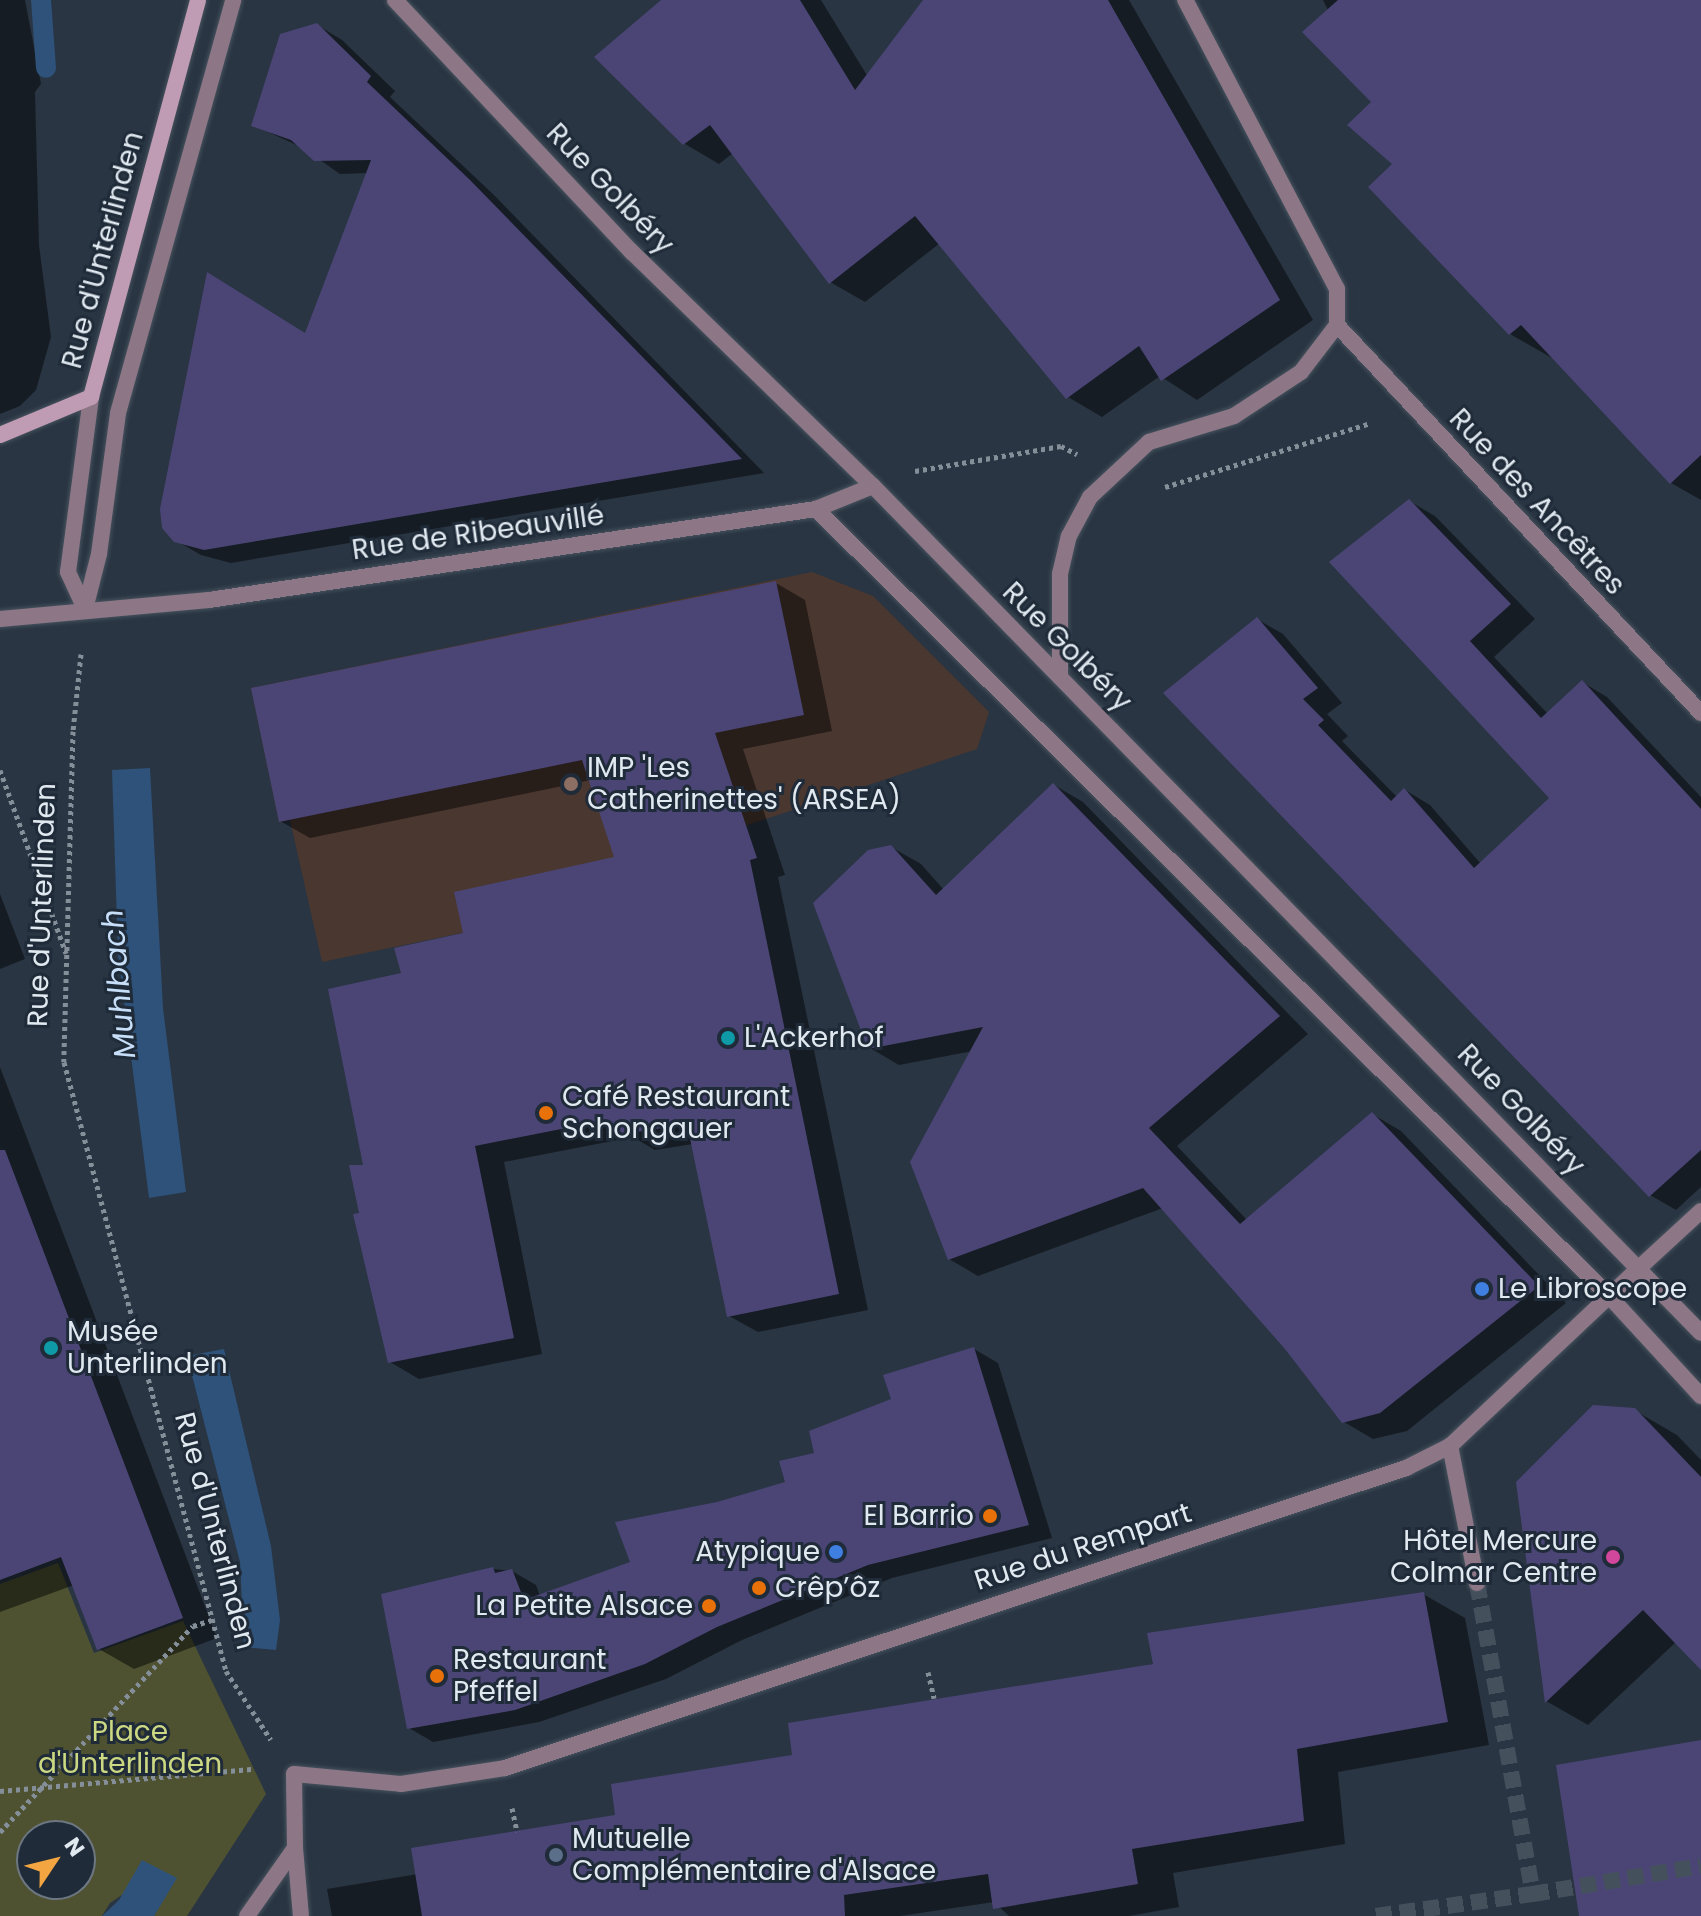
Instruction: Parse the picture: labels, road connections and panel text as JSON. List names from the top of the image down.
{
  "streets": {
    "main road": ["Rue d'Unterlinden"],
    "street": [
      "Rue Golbéry",
      "Rue des Ancêtres",
      "Rue de Ribeauvillé",
      "Rue du Rempart"
    ]
  },
  "crossings": [
    ["Rue Golbéry", "Rue de Ribeauvillé"],
    ["Rue Golbéry", "Rue du Rempart"],
    ["Rue d'Unterlinden", "Rue de Ribeauvillé"],
    ["Rue d'Unterlinden", "Rue du Rempart"]
  ],
  "water": ["Muhlbach"],
  "parks": ["Place d'Unterlinden"],
  "places": [
    "IMP 'Les Catherinettes' (ARSEA)",
    "L'Ackerhof",
    "Café Restaurant Schongauer",
    "Le Libroscope",
    "Musée Unterlinden",
    "El Barrio",
    "Atypique",
    "Hôtel Mercure Colmar Centre",
    "Crêp’ôz",
    "La Petite Alsace",
    "Restaurant Pfeffel",
    "Mutuelle Complémentaire d'Alsace"
  ],
  "north": "top right"
}
